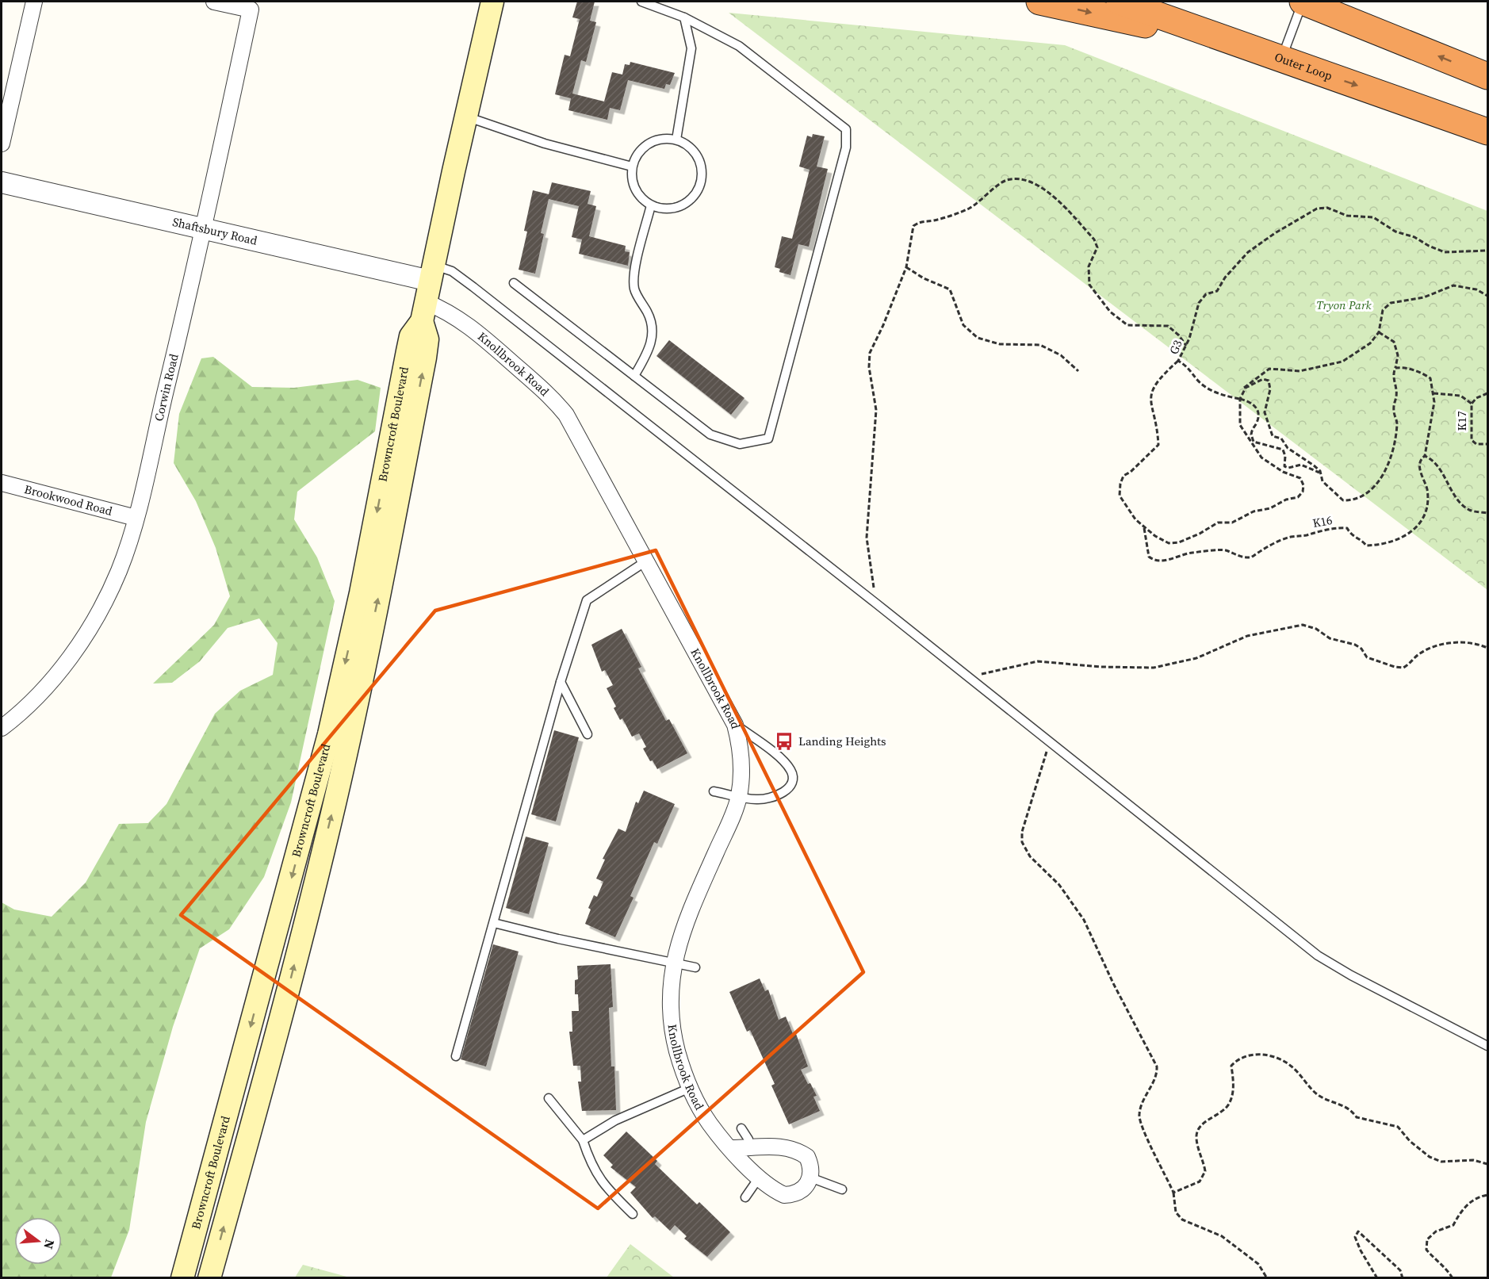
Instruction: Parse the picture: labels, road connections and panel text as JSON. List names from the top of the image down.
{
  "streets": {
    "highway": ["Outer Loop"],
    "main road": ["Browncroft Boulevard"],
    "street": [
      "Shaftsbury Road",
      "Knollbrook Road",
      "Corwin Road",
      "Brookwood Road"
    ],
    "path": ["G3", "K17", "K16"]
  },
  "crossings": [
    ["Shaftsbury Road", "Knollbrook Road"],
    ["Shaftsbury Road", "Corwin Road"],
    ["Shaftsbury Road", "Browncroft Boulevard"],
    ["Knollbrook Road", "Browncroft Boulevard"],
    ["Corwin Road", "Brookwood Road"]
  ],
  "parks": ["Tryon Park"],
  "places": {
    "bus stop": ["Landing Heights"]
  },
  "north": "right"
}
